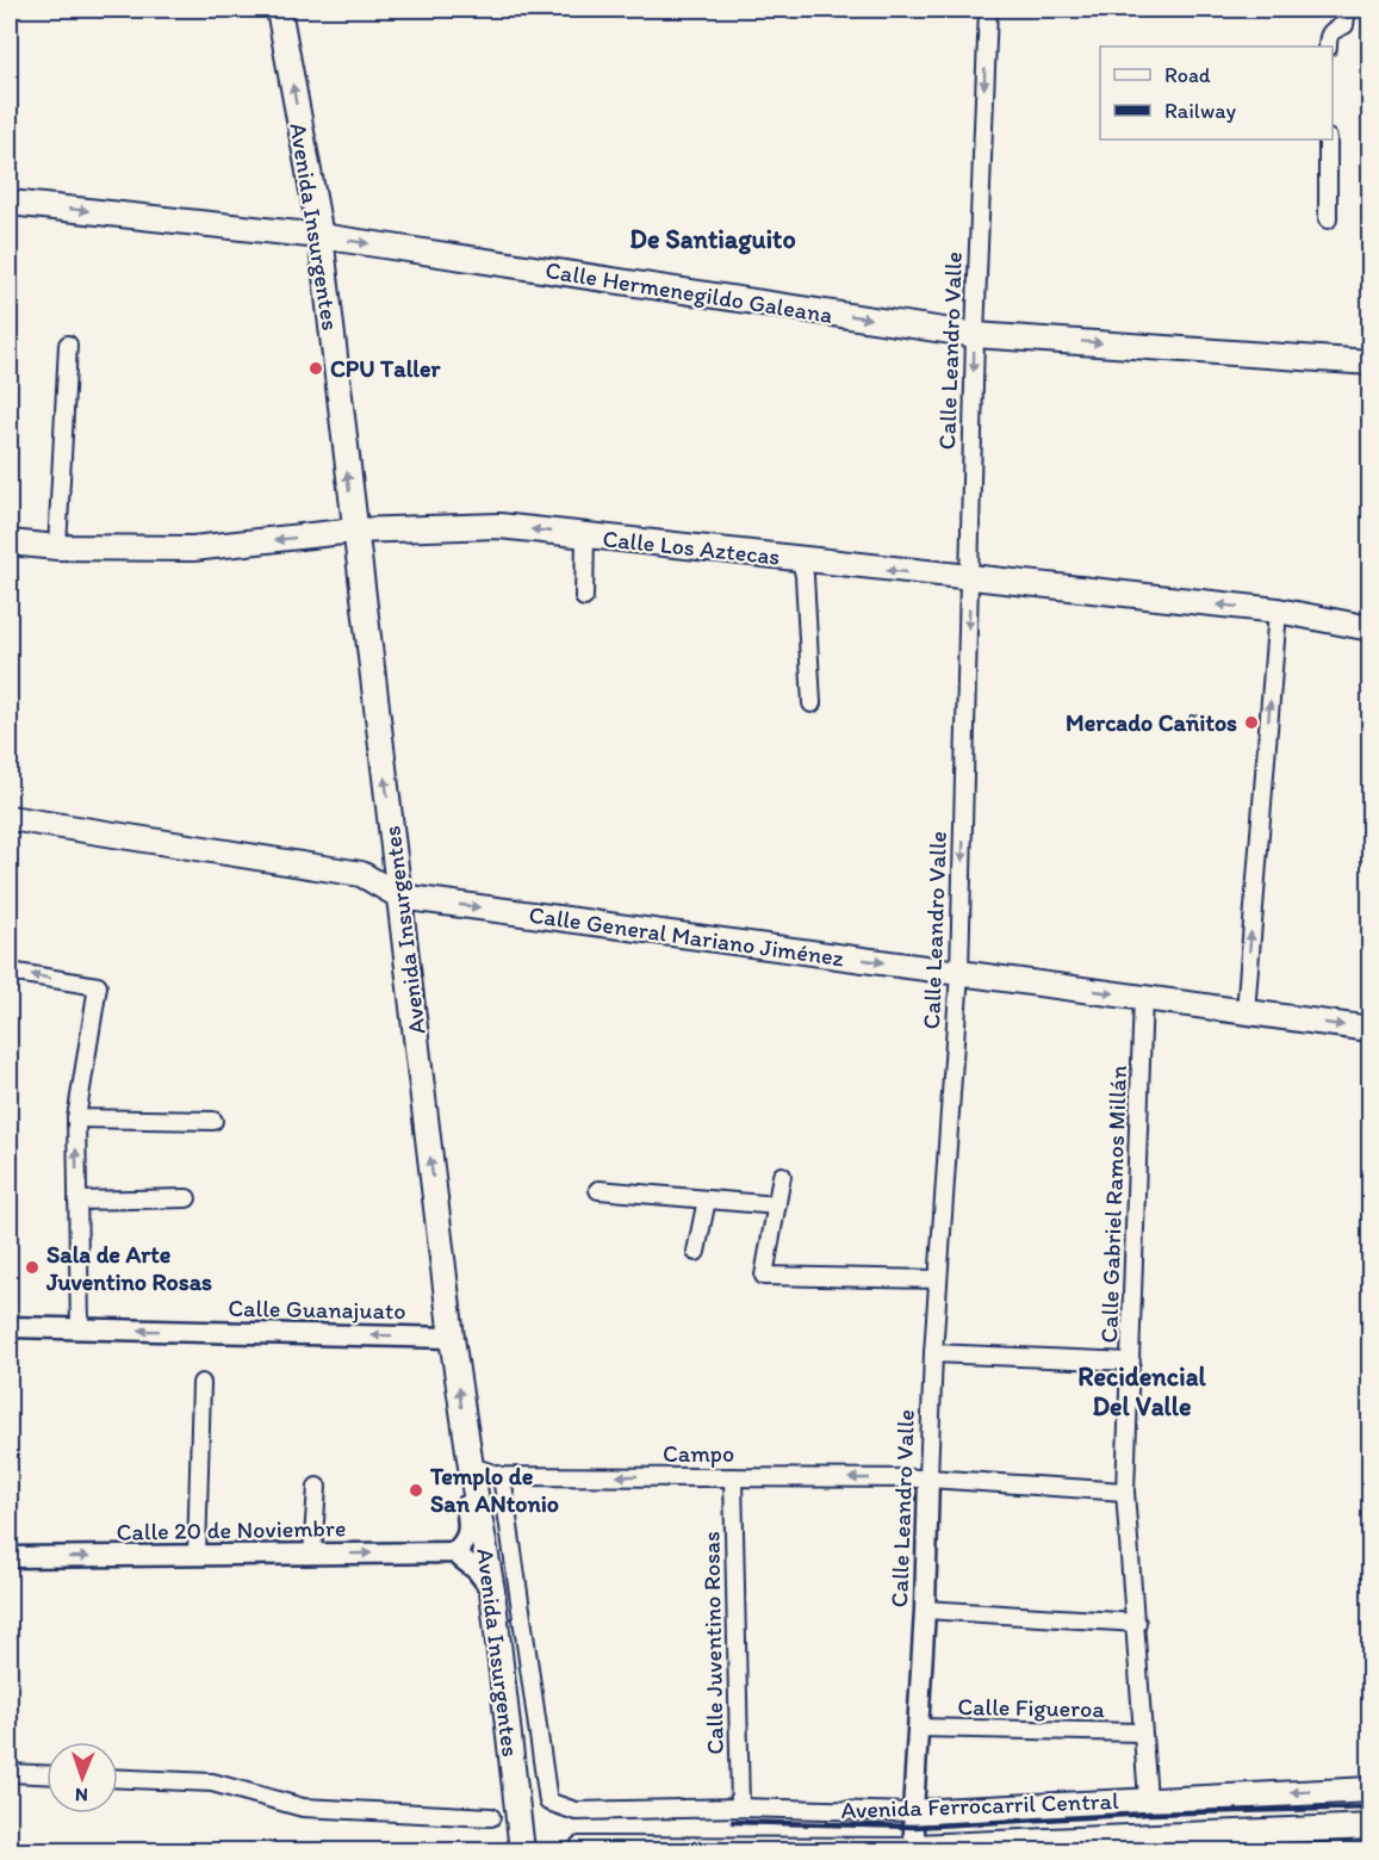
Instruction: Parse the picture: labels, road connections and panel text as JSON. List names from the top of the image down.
{
  "streets": {
    "main road": [
      "Avenida Insurgentes",
      "Calle Hermenegildo Galeana",
      "Calle Los Aztecas",
      "Calle General Mariano Jiménez",
      "Avenida Ferrocarril Central"
    ],
    "street": [
      "Calle Leandro Valle",
      "Calle Gabriel Ramos Millán",
      "Calle Guanajuato",
      "Campo",
      "Calle 20 de Noviembre",
      "Calle Juventino Rosas",
      "Calle Figueroa"
    ]
  },
  "crossings": [
    ["Avenida Insurgentes", "Calle Hermenegildo Galeana"],
    ["Avenida Insurgentes", "Calle Los Aztecas"],
    ["Avenida Insurgentes", "Calle General Mariano Jiménez"],
    ["Avenida Insurgentes", "Calle Guanajuato"],
    ["Avenida Insurgentes", "Campo"],
    ["Calle Hermenegildo Galeana", "Calle Leandro Valle"],
    ["Calle Leandro Valle", "Calle Los Aztecas"],
    ["Calle Leandro Valle", "Calle General Mariano Jiménez"],
    ["Calle Leandro Valle", "Campo"],
    ["Calle Leandro Valle", "Calle Figueroa"],
    ["Calle Leandro Valle", "Avenida Ferrocarril Central"],
    ["Calle General Mariano Jiménez", "Calle Gabriel Ramos Millán"],
    ["Calle Gabriel Ramos Millán", "Campo"],
    ["Calle Gabriel Ramos Millán", "Calle Figueroa"],
    ["Calle Gabriel Ramos Millán", "Avenida Ferrocarril Central"],
    ["Campo", "Calle Juventino Rosas"],
    ["Campo", "Avenida Ferrocarril Central"],
    ["Calle Juventino Rosas", "Avenida Ferrocarril Central"]
  ],
  "one_way": [
    "Avenida Insurgentes",
    "Calle Hermenegildo Galeana",
    "Calle Leandro Valle",
    "Calle Los Aztecas",
    "Calle General Mariano Jiménez",
    "Calle Guanajuato",
    "Campo",
    "Calle 20 de Noviembre"
  ],
  "districts": ["De Santiaguito", "Recidencial Del Valle"],
  "places": [
    "CPU Taller",
    "Mercado Cañitos",
    "Sala de Arte Juventino Rosas",
    "Templo de San ANtonio"
  ],
  "legend": ["Road", "Railway"],
  "north": "bottom"
}
